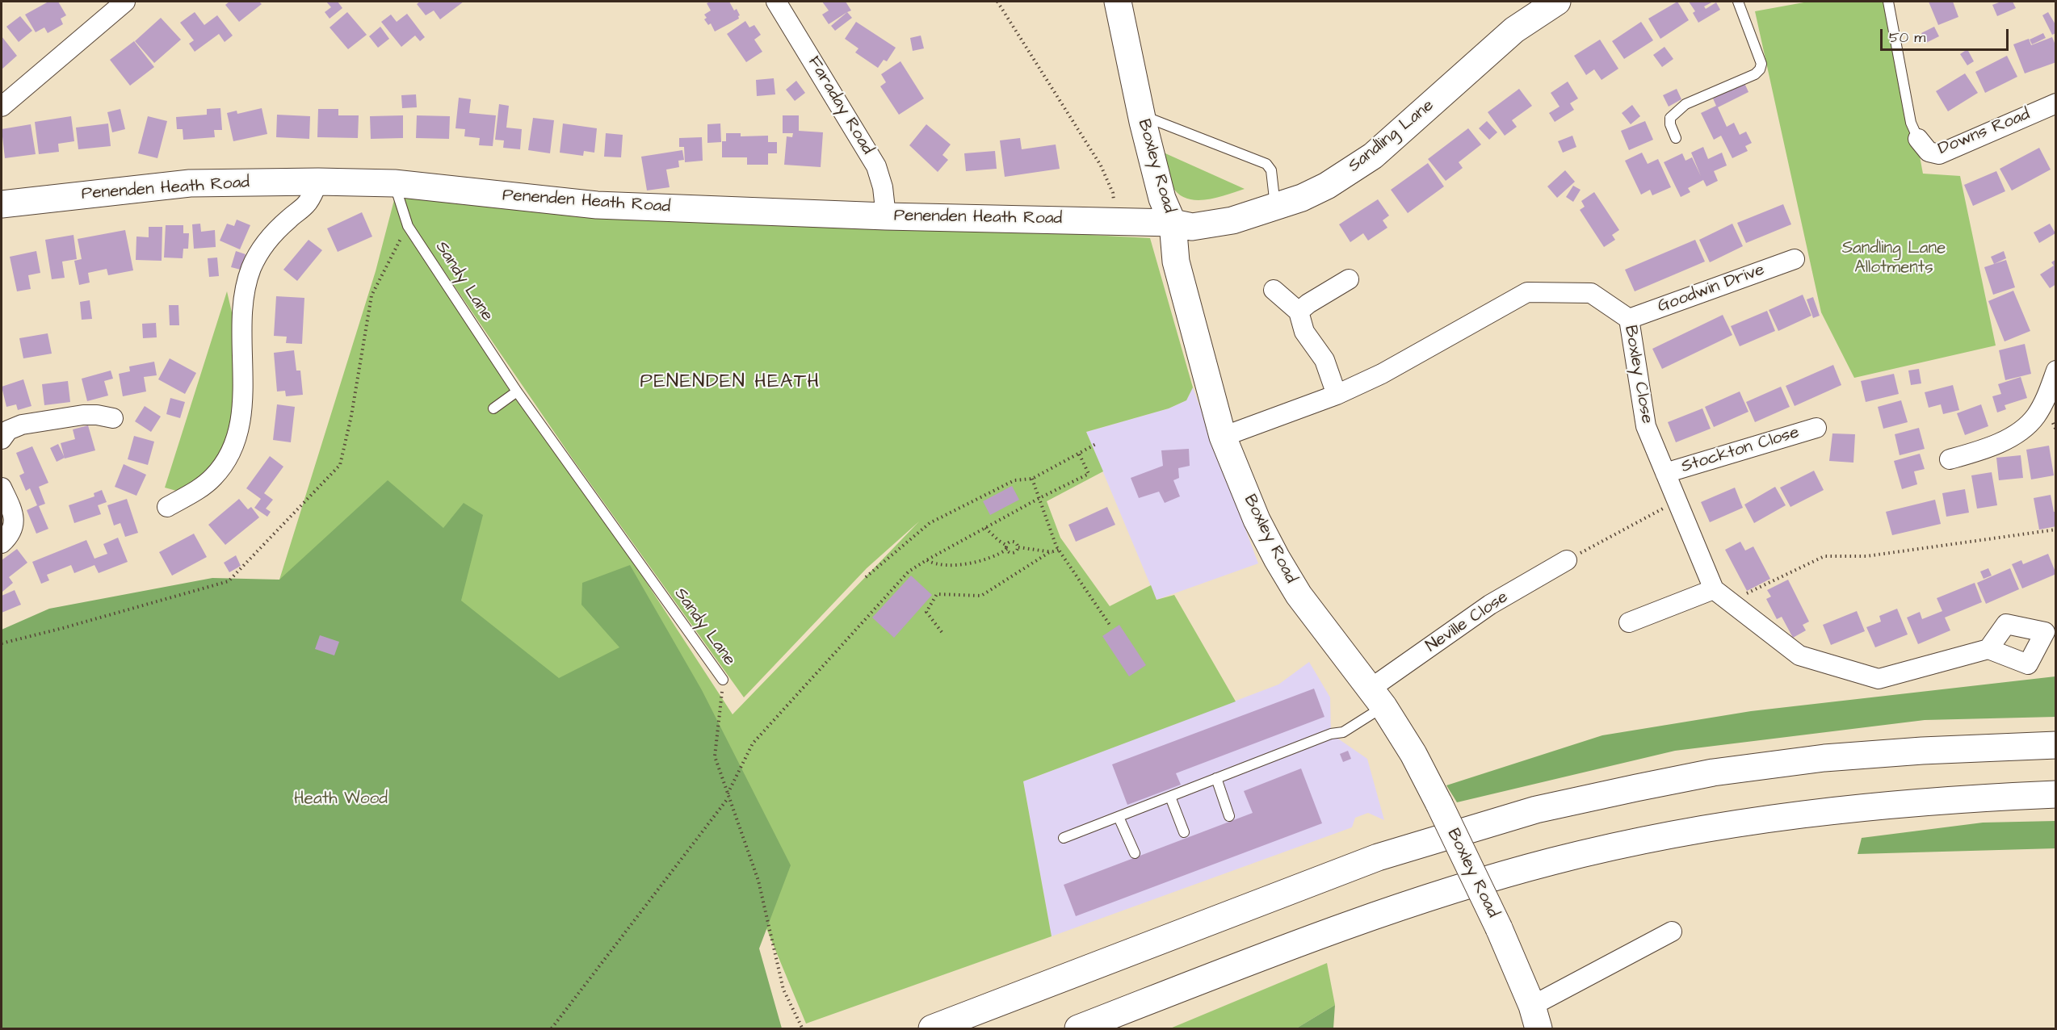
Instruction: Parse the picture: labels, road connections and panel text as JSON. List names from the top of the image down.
{
  "streets": {
    "main road": ["Sandling Lane", "Boxley Road", "Penenden Heath Road"],
    "street": [
      "Faraday Road",
      "Downs Road",
      "Goodwin Drive",
      "Boxley Close",
      "Stockton Close",
      "Neville Close"
    ],
    "lane": ["Sandy Lane"]
  },
  "crossings": [
    ["Faraday Road", "Penenden Heath Road"],
    ["Sandling Lane", "Boxley Road"],
    ["Sandling Lane", "Penenden Heath Road"],
    ["Boxley Road", "Penenden Heath Road"],
    ["Boxley Road", "Boxley Close"],
    ["Boxley Road", "Neville Close"],
    ["Penenden Heath Road", "Sandy Lane"],
    ["Goodwin Drive", "Boxley Close"],
    ["Boxley Close", "Stockton Close"]
  ],
  "districts": ["PENENDEN HEATH"],
  "parks": ["Sandling Lane Allotments", "Heath Wood"],
  "scale_bar": "50 m"
}
